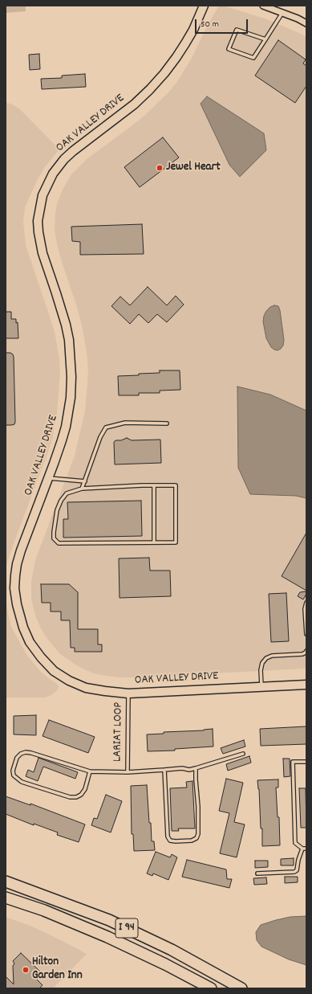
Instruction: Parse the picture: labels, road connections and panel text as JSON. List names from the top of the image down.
{
  "streets": {
    "highway": ["I 94"],
    "street": ["OAK VALLEY DRIVE"],
    "lane": ["LARIAT LOOP"]
  },
  "crossings": [
    ["OAK VALLEY DRIVE", "LARIAT LOOP"]
  ],
  "places": ["Jewel Heart", "Hilton Garden Inn"],
  "scale_bar": "50 m"
}
